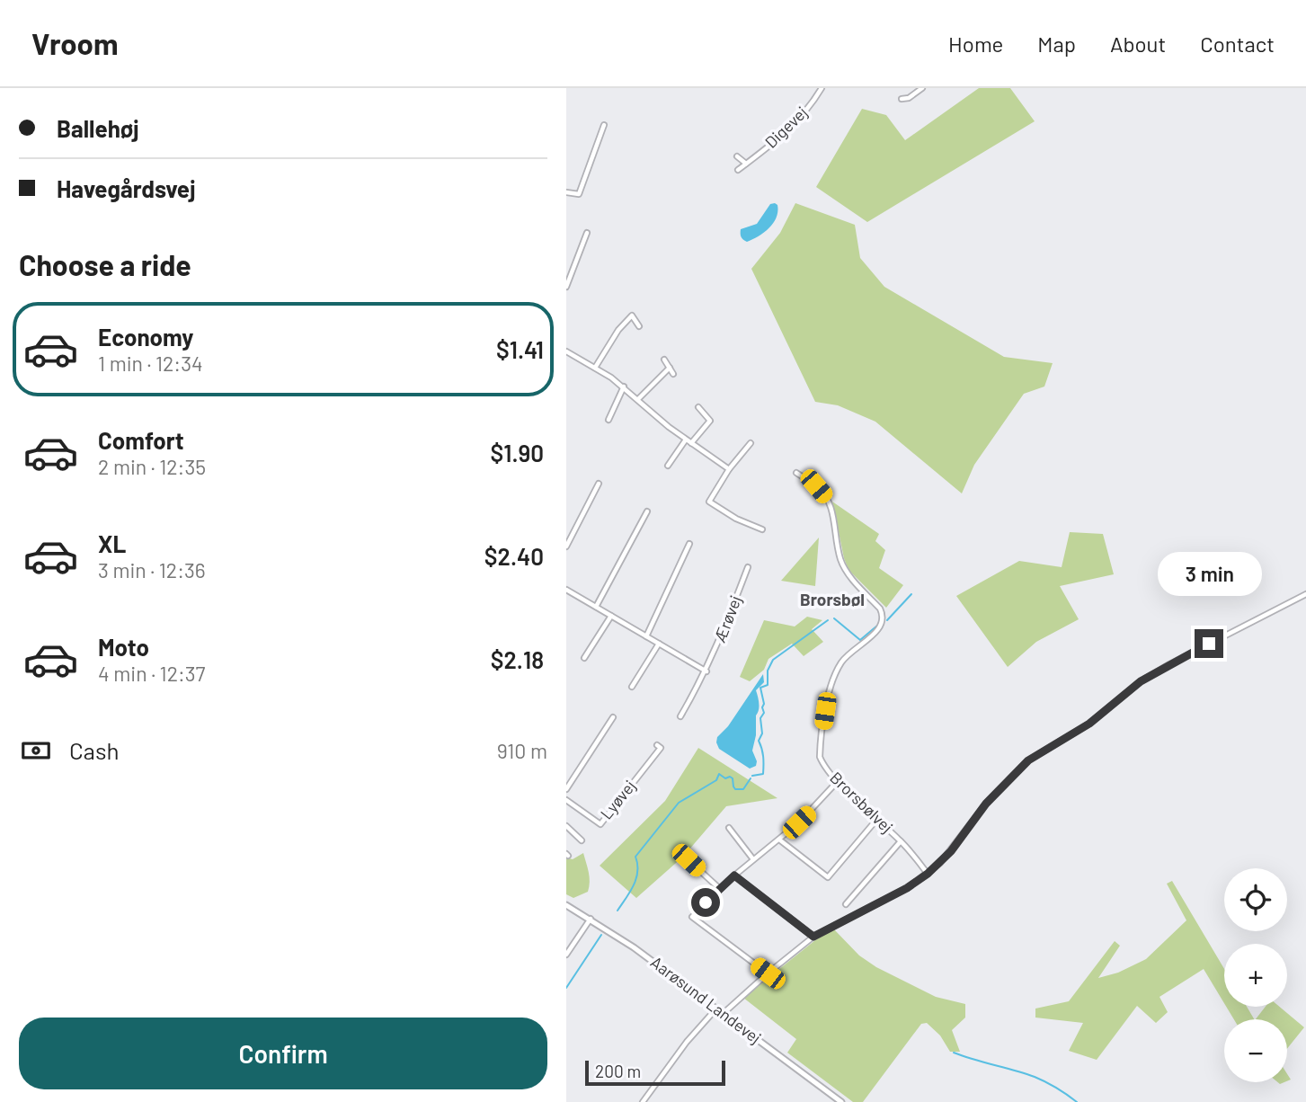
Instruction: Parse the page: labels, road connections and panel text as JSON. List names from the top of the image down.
{
  "streets": {
    "street": [
      "Digevej",
      "Ærøvej",
      "Lyøvej",
      "Brorsbølvej",
      "Aarøsund Landevej"
    ]
  },
  "districts": ["Brorsbøl"],
  "scale_bar": "200 m",
  "page": {
    "header": "Vroom",
    "nav": [
      "Home",
      "Map",
      "About",
      "Contact"
    ],
    "banner": ["Ballehøj", "Havegårdsvej"],
    "heading": "Choose a ride",
    "list": [
      {
        "name": "Economy",
        "note": "1 min · 12:34",
        "value": "$1.41"
      },
      {
        "name": "Comfort",
        "note": "2 min · 12:35",
        "value": "$1.90"
      },
      {
        "name": "XL",
        "note": "3 min · 12:36",
        "value": "$2.40"
      },
      {
        "name": "Moto",
        "note": "4 min · 12:37",
        "value": "$2.18"
      }
    ],
    "bubble": "3 min",
    "pay": ["Cash", "910 m"],
    "map_buttons": ["+", "−"],
    "buttons": "Confirm",
    "scale": "200 m"
  }
}
